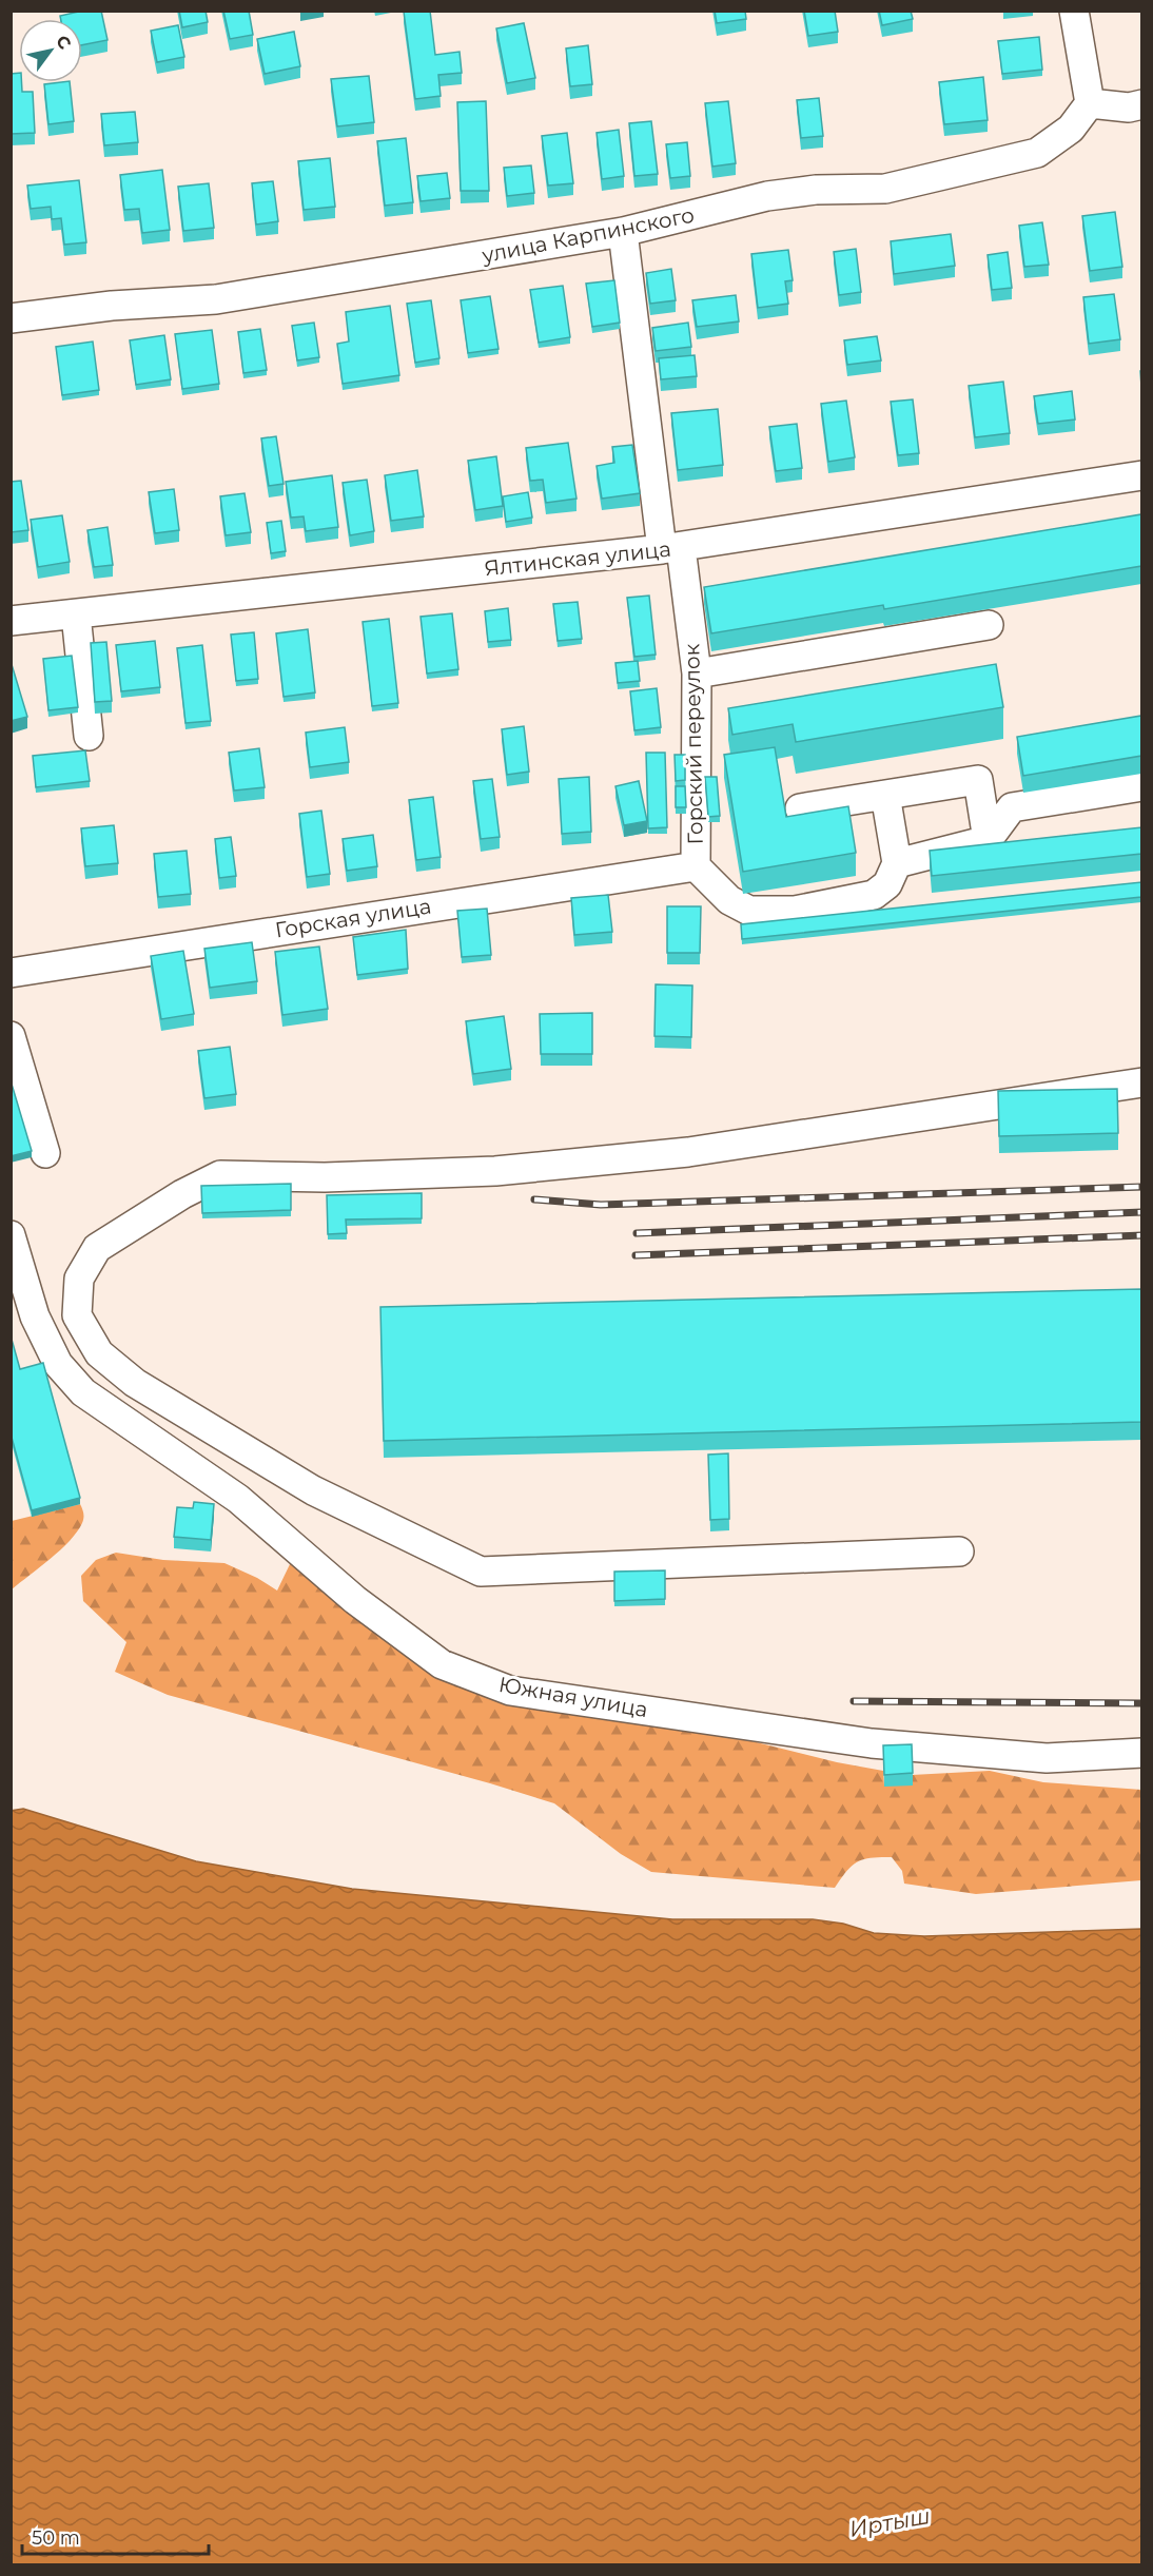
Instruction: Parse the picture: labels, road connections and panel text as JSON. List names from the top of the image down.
{
  "streets": {
    "street": [
      "улица Карпинского",
      "Ялтинская улица",
      "Горский переулок",
      "Горская улица",
      "Южная улица"
    ]
  },
  "crossings": [
    ["улица Карпинского", "Горский переулок"],
    ["Ялтинская улица", "Горский переулок"],
    ["Горский переулок", "Горская улица"]
  ],
  "water": ["Иртыш"],
  "scale_bar": "50 m",
  "north": "top right"
}
